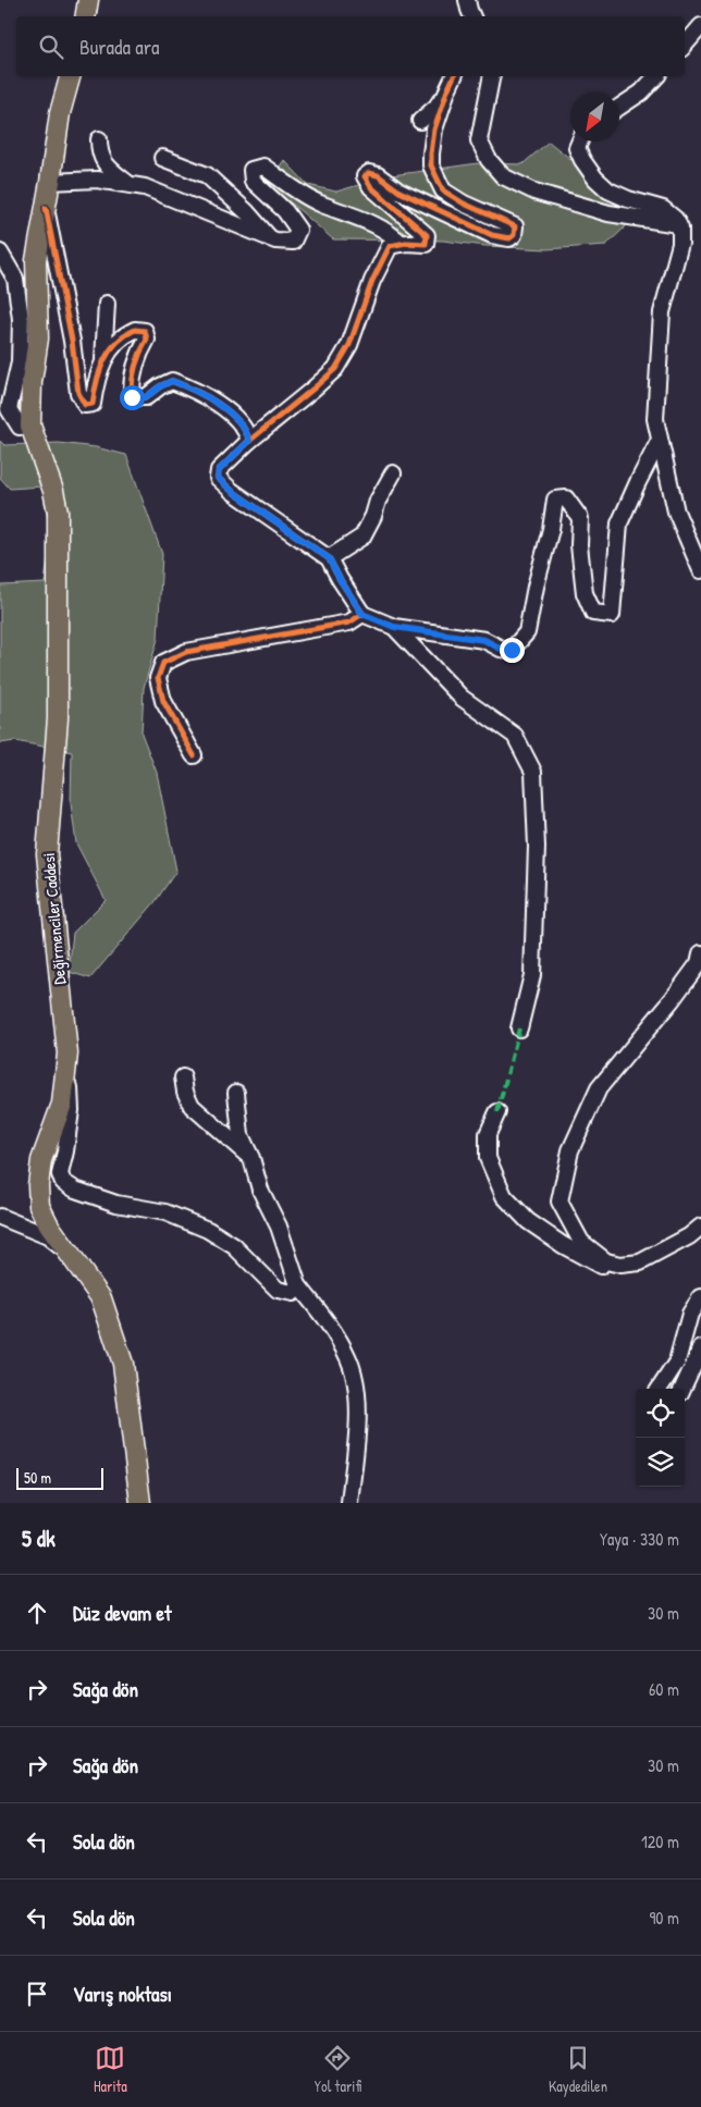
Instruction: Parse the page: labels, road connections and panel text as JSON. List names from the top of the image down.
{
  "streets": {
    "main road": ["Değirmenciler Caddesi"]
  },
  "scale_bar": "50 m",
  "north": "bottom left",
  "page": {
    "search": "Burada ara",
    "scale": "50 m",
    "heading": ["5 dk", "Yaya · 330 m"],
    "list": [
      ["Düz devam et", "30 m"],
      ["Sağa dön", "60 m"],
      ["Sağa dön", "30 m"],
      ["Sola dön", "120 m"],
      ["Sola dön", "90 m"],
      "Varış noktası"
    ],
    "nav": ["Harita", "Yol tarifi", "Kaydedilen"]
  }
}
